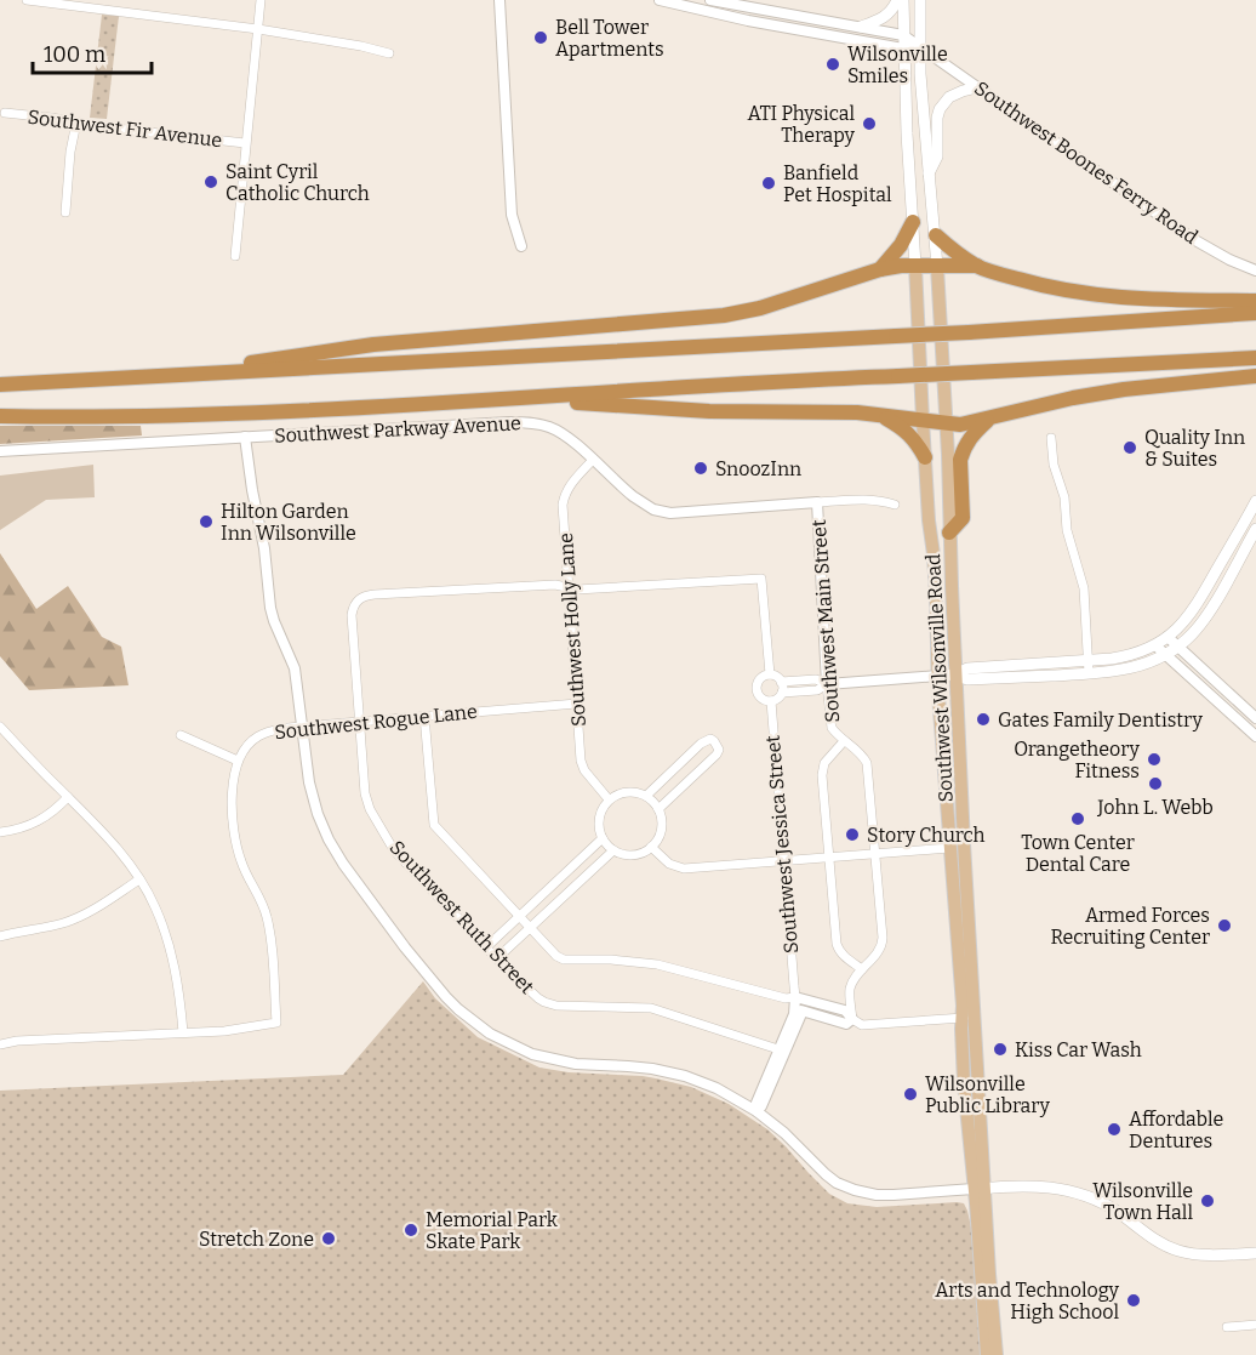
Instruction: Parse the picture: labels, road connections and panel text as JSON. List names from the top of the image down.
{
  "streets": {
    "main road": ["Southwest Wilsonville Road"],
    "street": [
      "Southwest Fir Avenue",
      "Southwest Boones Ferry Road",
      "Southwest Parkway Avenue",
      "Southwest Main Street",
      "Southwest Holly Lane",
      "Southwest Rogue Lane",
      "Southwest Jessica Street",
      "Southwest Ruth Street"
    ]
  },
  "crossings": [
    ["Southwest Boones Ferry Road", "Southwest Wilsonville Road"],
    ["Southwest Parkway Avenue", "Southwest Main Street"],
    ["Southwest Parkway Avenue", "Southwest Holly Lane"],
    ["Southwest Holly Lane", "Southwest Rogue Lane"],
    ["Southwest Holly Lane", "Southwest Ruth Street"],
    ["Southwest Rogue Lane", "Southwest Ruth Street"],
    ["Southwest Jessica Street", "Southwest Ruth Street"]
  ],
  "places": [
    "Bell Tower Apartments",
    "Wilsonville Smiles",
    "ATI Physical Therapy",
    "Saint Cyril Catholic Church",
    "Banfield Pet Hospital",
    "Quality Inn & Suites",
    "SnoozInn",
    "Hilton Garden Inn Wilsonville",
    "Gates Family Dentistry",
    "Orangetheory Fitness",
    "John L. Webb",
    "Town Center Dental Care",
    "Story Church",
    "Armed Forces Recruiting Center",
    "Kiss Car Wash",
    "Wilsonville Public Library",
    "Affordable Dentures",
    "Wilsonville Town Hall",
    "Memorial Park Skate Park",
    "Stretch Zone",
    "Arts and Technology High School"
  ],
  "scale_bar": "100 m"
}
